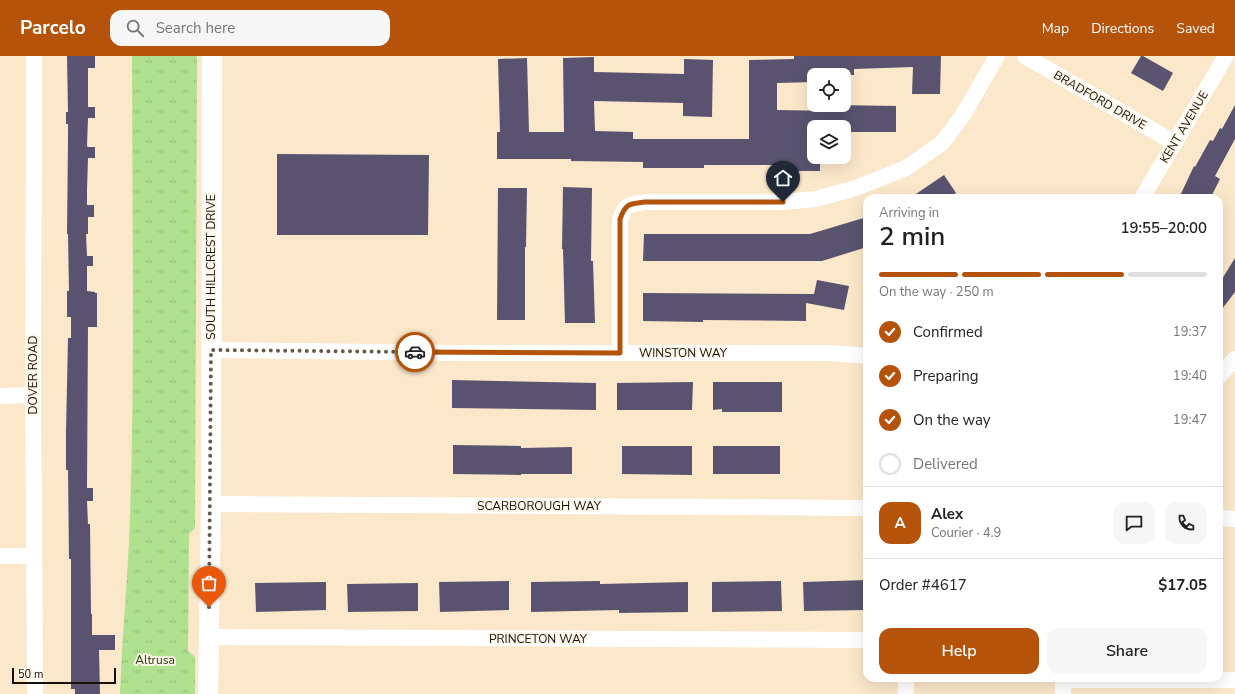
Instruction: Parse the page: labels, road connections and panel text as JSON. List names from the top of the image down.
{
  "streets": {
    "street": [
      "BRADFORD DRIVE",
      "KENT AVENUE",
      "SOUTH HILLCREST DRIVE",
      "WINSTON WAY",
      "DOVER ROAD",
      "SCARBOROUGH WAY",
      "PRINCETON WAY"
    ]
  },
  "crossings": [
    ["BRADFORD DRIVE", "KENT AVENUE"],
    ["SOUTH HILLCREST DRIVE", "WINSTON WAY"],
    ["SOUTH HILLCREST DRIVE", "SCARBOROUGH WAY"],
    ["SOUTH HILLCREST DRIVE", "PRINCETON WAY"]
  ],
  "parks": ["Altrusa"],
  "scale_bar": "50 m",
  "page": {
    "header": "Parcelo",
    "search": "Search here",
    "nav": ["Map", "Directions", "Saved"],
    "heading": ["2 min", "Arriving in", "19:55–20:00"],
    "panel": [
      "Alex",
      "Courier · 4.9",
      "Order #4617",
      "$17.05"
    ],
    "bar": "On the way · 250 m",
    "list": [
      ["Confirmed", "19:37"],
      ["Preparing", "19:40"],
      ["On the way", "19:47"],
      "Delivered"
    ],
    "round": "A",
    "buttons": ["Help", "Share"],
    "scale": "50 m"
  }
}
